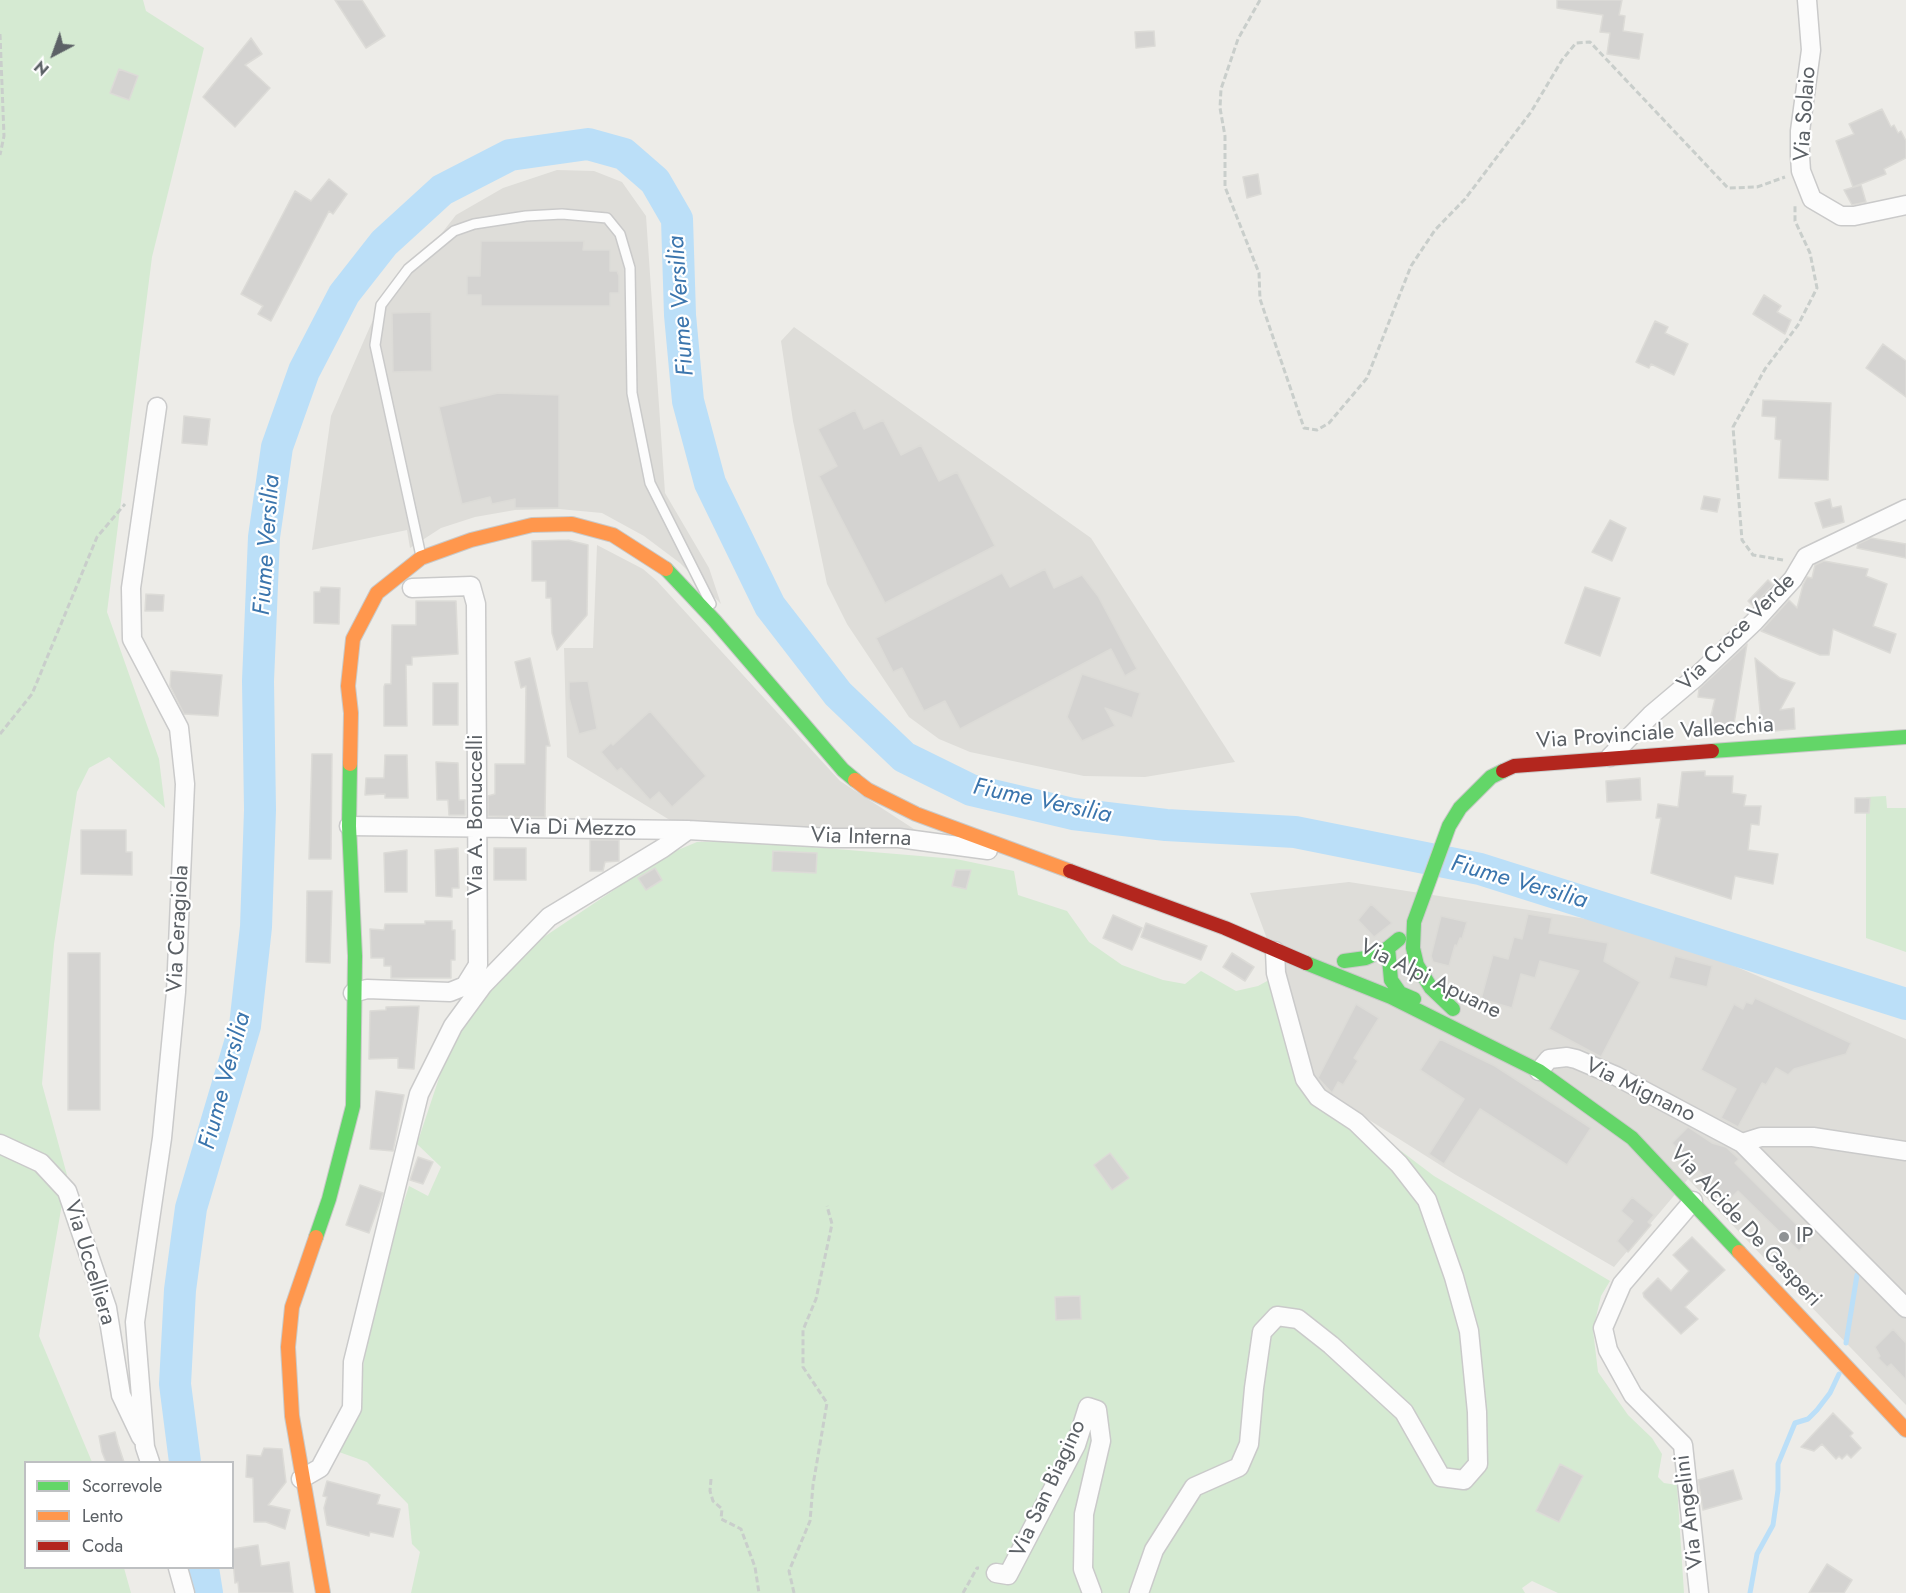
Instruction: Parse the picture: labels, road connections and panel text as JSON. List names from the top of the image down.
{
  "streets": {
    "main road": ["Via Provinciale Vallecchia", "Via Alpi Apuane", "Via Alcide De Gasperi"],
    "street": [
      "Via Solaio",
      "Via Croce Verde",
      "Via A. Bonuccelli",
      "Via Di Mezzo",
      "Via Interna",
      "Via Ceragiola",
      "Via Mignano",
      "Via Uccelliera",
      "Via San Biagino",
      "Via Angelini"
    ]
  },
  "crossings": [
    ["Via Croce Verde", "Via Provinciale Vallecchia"],
    ["Via A. Bonuccelli", "Via Di Mezzo"],
    ["Via Di Mezzo", "Via Interna"],
    ["Via Ceragiola", "Via Uccelliera"],
    ["Via Alpi Apuane", "Via Mignano"],
    ["Via Alpi Apuane", "Via Alcide De Gasperi"],
    ["Via Mignano", "Via Alcide De Gasperi"],
    ["Via Alcide De Gasperi", "Via Angelini"]
  ],
  "water": ["Fiume Versilia"],
  "places": ["IP"],
  "legend": ["Scorrevole", "Lento", "Coda"],
  "north": "bottom left"
}
